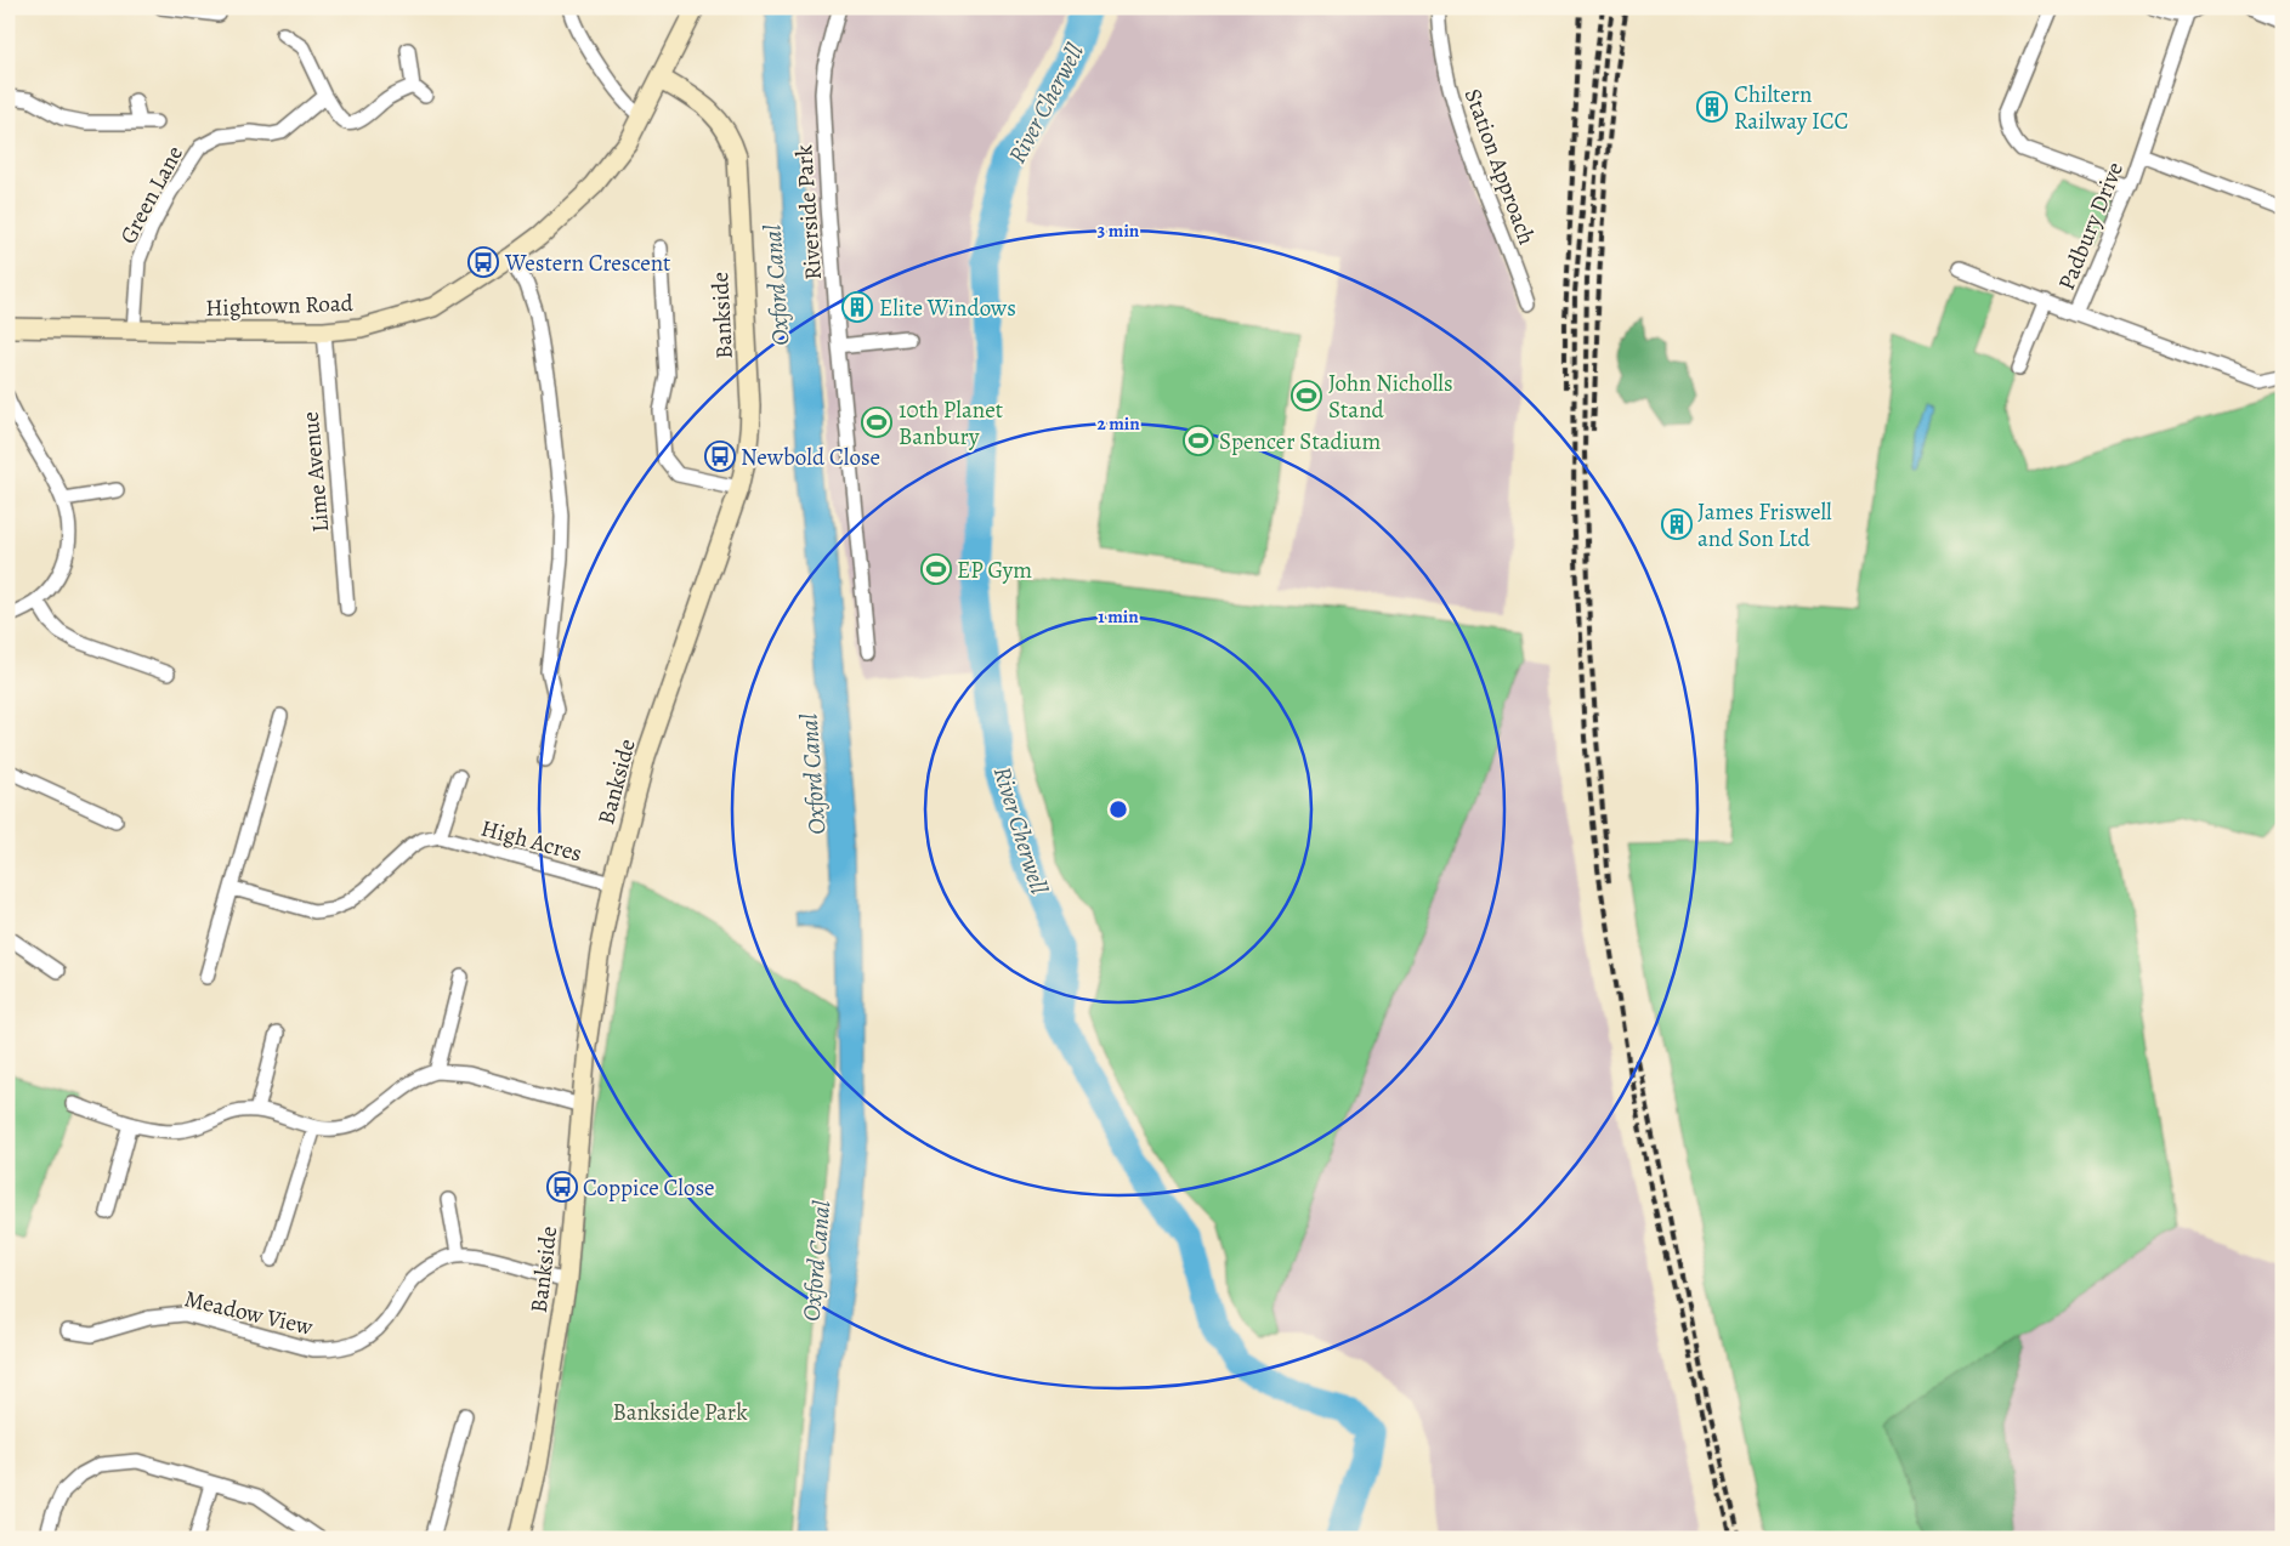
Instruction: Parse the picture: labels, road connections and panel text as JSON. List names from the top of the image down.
{
  "streets": {
    "street": [
      "Station Approach",
      "Green Lane",
      "Riverside Park",
      "Padbury Drive",
      "Hightown Road",
      "Bankside",
      "Lime Avenue",
      "High Acres",
      "Meadow View"
    ]
  },
  "crossings": [
    ["Green Lane", "Hightown Road"],
    ["Hightown Road", "Bankside"],
    ["Hightown Road", "Lime Avenue"],
    ["Bankside", "High Acres"]
  ],
  "water": ["River Cherwell", "Oxford Canal"],
  "parks": ["Bankside Park"],
  "places": {
    "building": ["Chiltern Railway ICC", "Elite Windows", "James Friswell and Son Ltd"],
    "bus stop": ["Western Crescent", "Newbold Close", "Coppice Close"],
    "sports": [
      "John Nicholls Stand",
      "10th Planet Banbury",
      "Spencer Stadium",
      "EP Gym"
    ]
  },
  "rings": ["3 min", "2 min", "1 min"]
}
